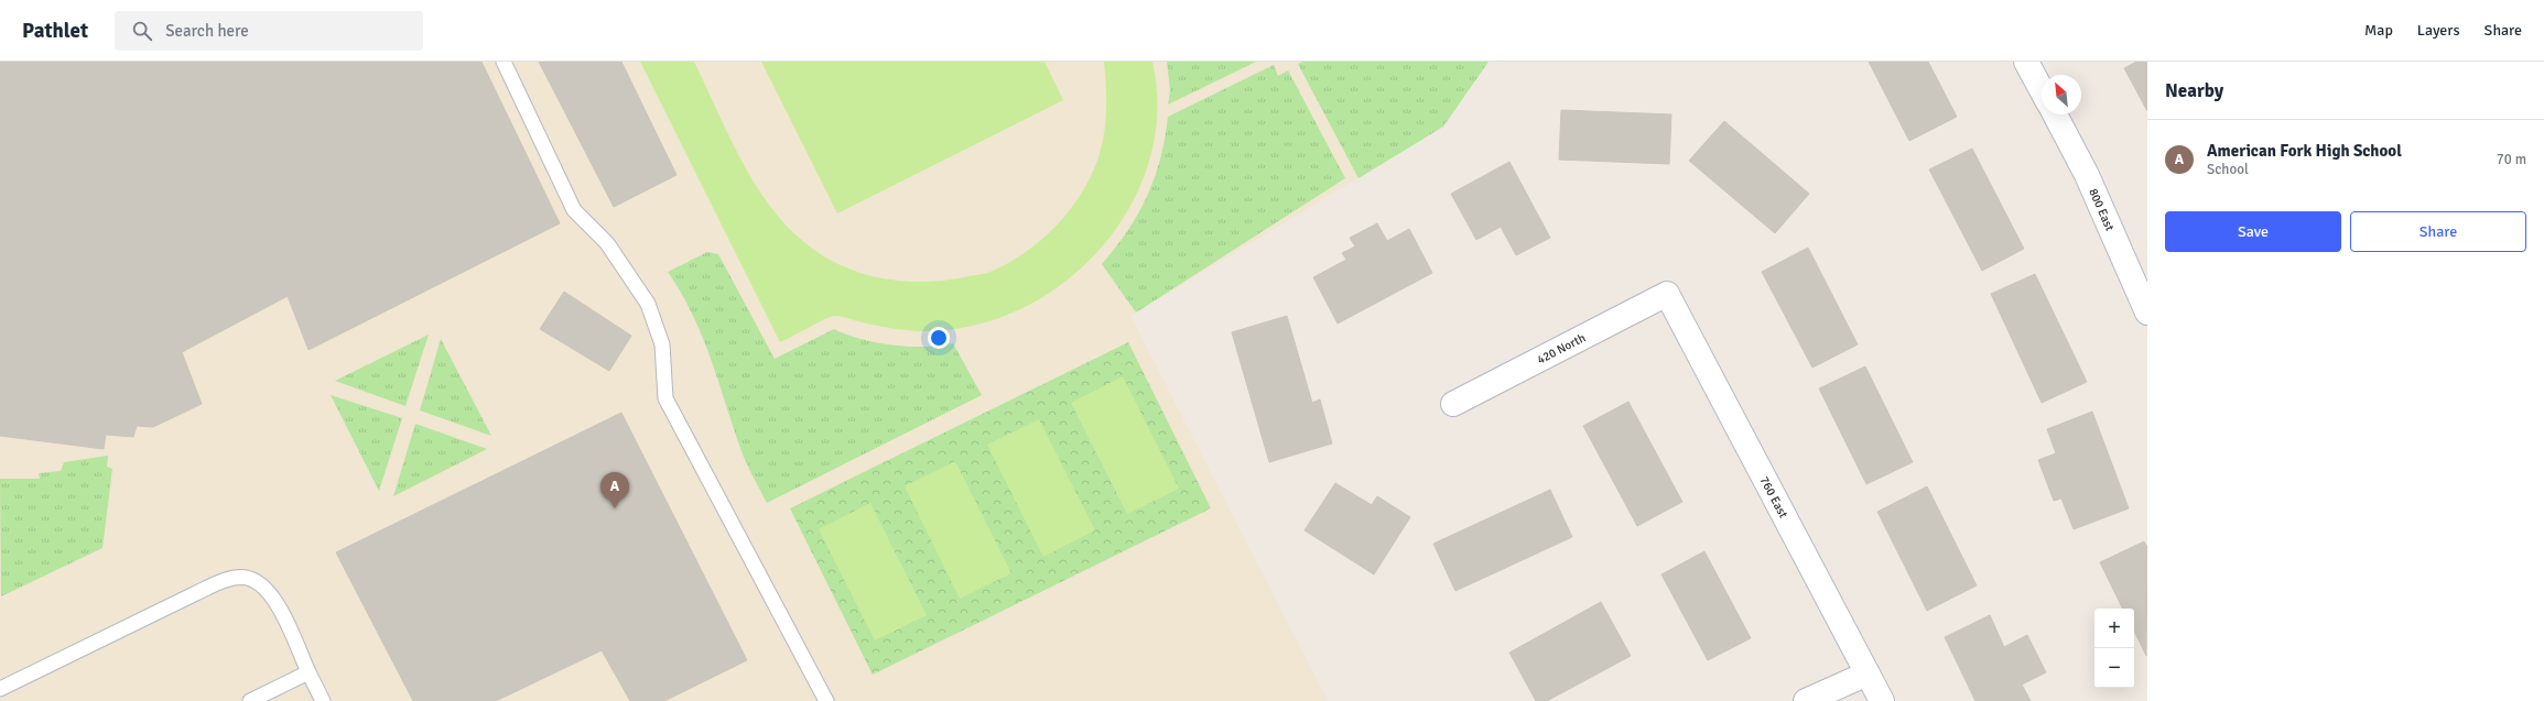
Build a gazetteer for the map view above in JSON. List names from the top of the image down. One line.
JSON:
{"streets":{"street":["800 East","420 North","760 East"]},"crossings":[["420 North","760 East"]],"north":"top left","page":{"header":"Pathlet","search":"Search here","nav":["Map","Layers","Share"],"heading":"Nearby","list":[{"mark":"A","name":"American Fork High School","note":"School","value":"70 m"}],"buttons":["Save","Share"],"pins":"A","map_buttons":["+","−"]}}
